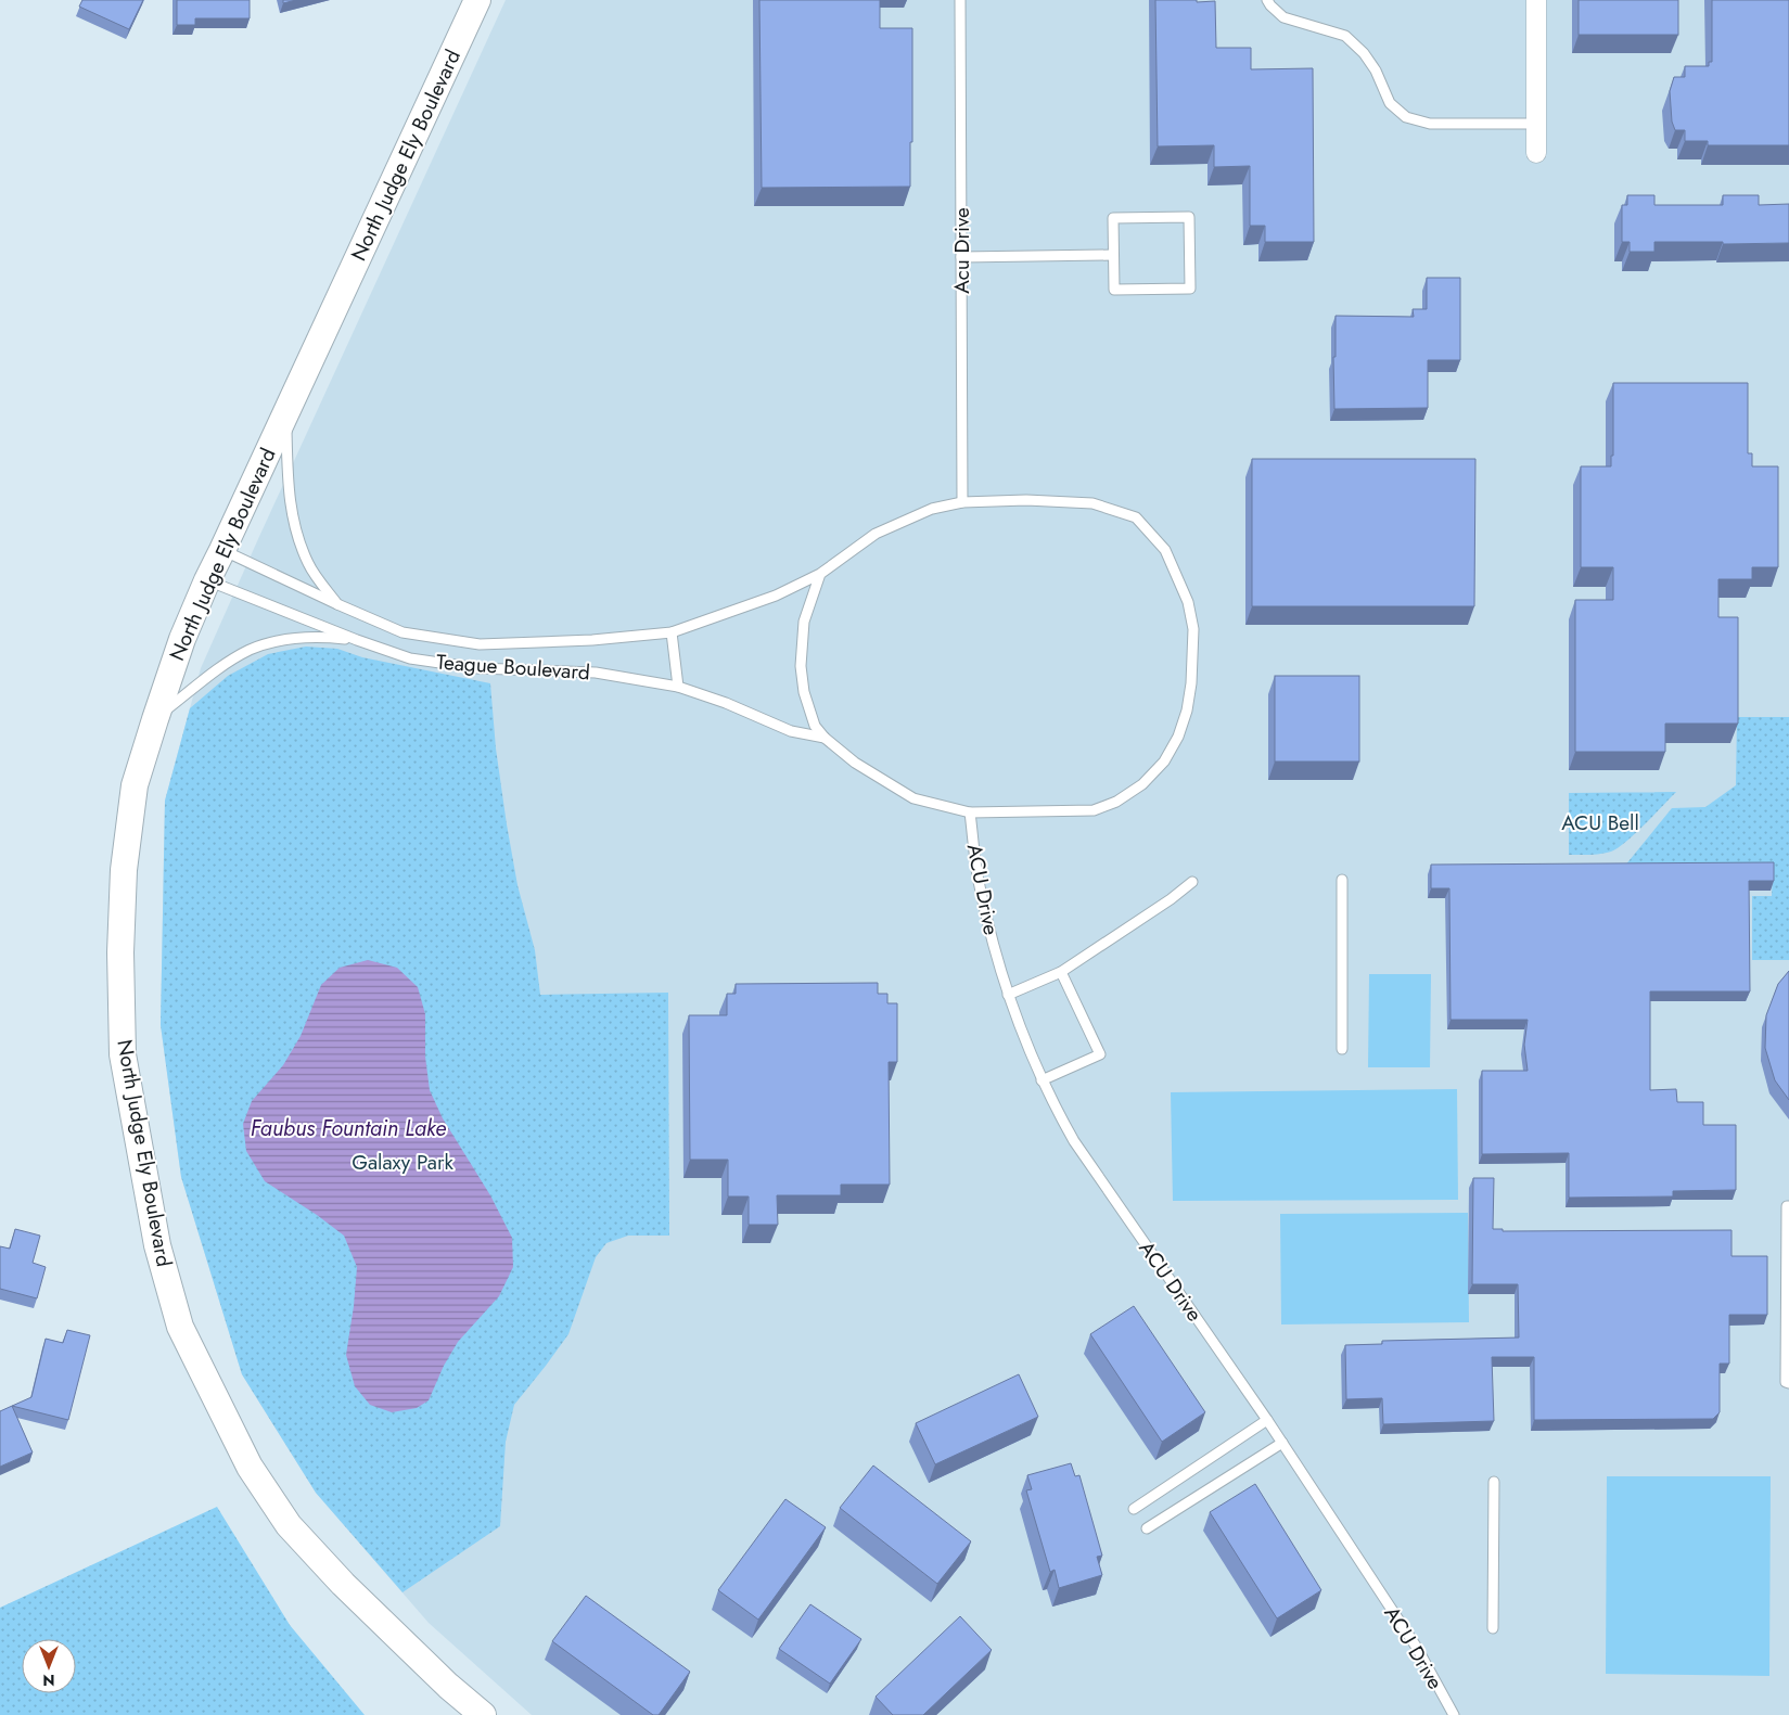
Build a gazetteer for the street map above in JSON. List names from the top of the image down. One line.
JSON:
{"streets":{"main road":["North Judge Ely Boulevard"],"lane":["Acu Drive","Teague Boulevard","ACU Drive"]},"crossings":[["North Judge Ely Boulevard","Teague Boulevard"],["Acu Drive","Teague Boulevard"],["Teague Boulevard","ACU Drive"]],"water":["Faubus Fountain Lake"],"parks":["ACU Bell","Galaxy Park"],"north":"bottom"}
